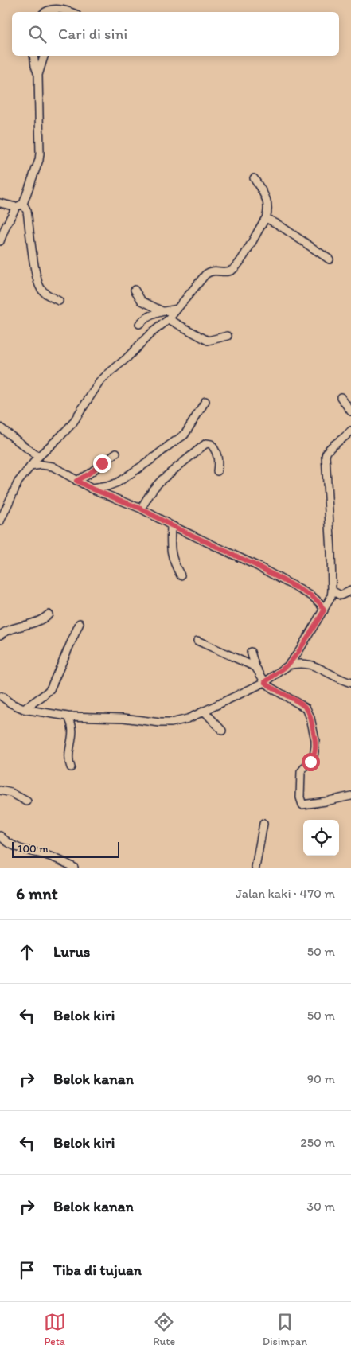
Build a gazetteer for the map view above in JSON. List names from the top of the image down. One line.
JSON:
{"scale_bar":"100 m","page":{"search":"Cari di sini","scale":"100 m","heading":["6 mnt","Jalan kaki · 470 m"],"list":[["Lurus","50 m"],["Belok kiri","50 m"],["Belok kanan","90 m"],["Belok kiri","250 m"],["Belok kanan","30 m"],"Tiba di tujuan"],"nav":["Peta","Rute","Disimpan"]}}
